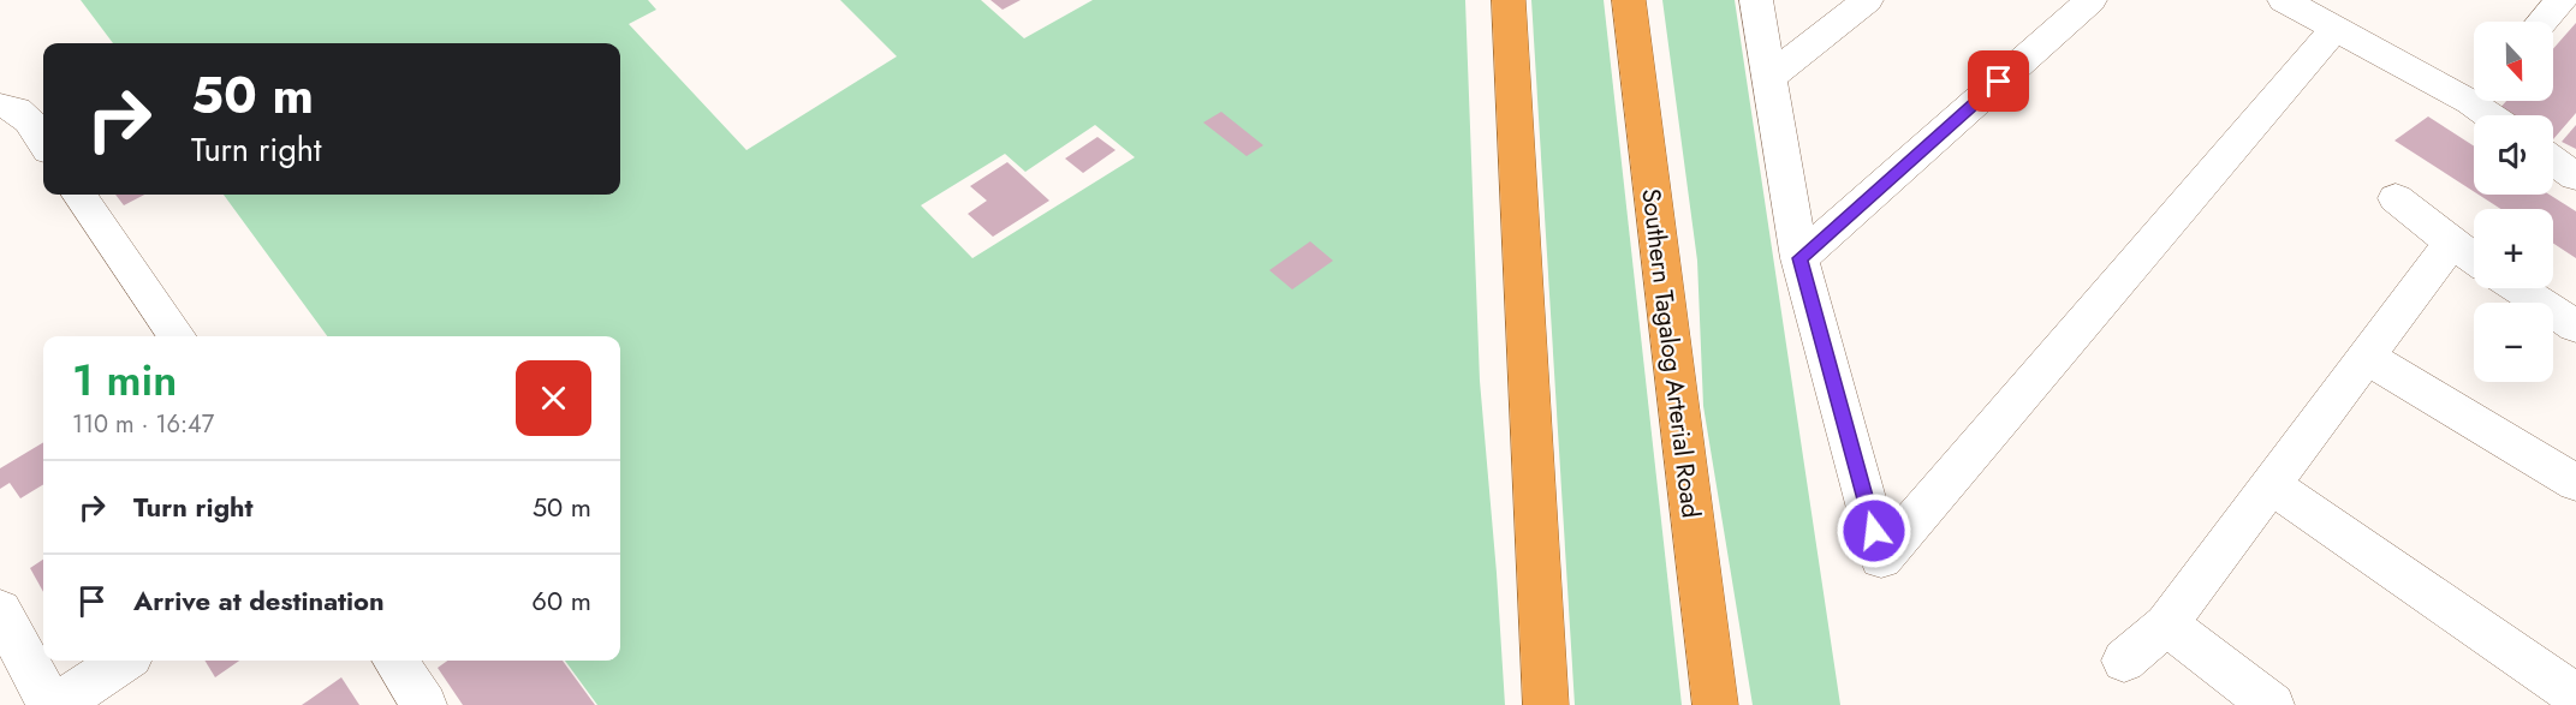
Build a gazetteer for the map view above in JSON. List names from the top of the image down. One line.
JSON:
{"streets":{"highway":["Southern Tagalog Arterial Road"]},"north":"bottom","page":{"map_buttons":["+","−"],"turn":["50 m","Turn right"],"heading":["1 min","110 m · 16:47"],"list":[{"name":"Turn right","value":"50 m"},{"name":"Arrive at destination","value":"60 m"}]}}
